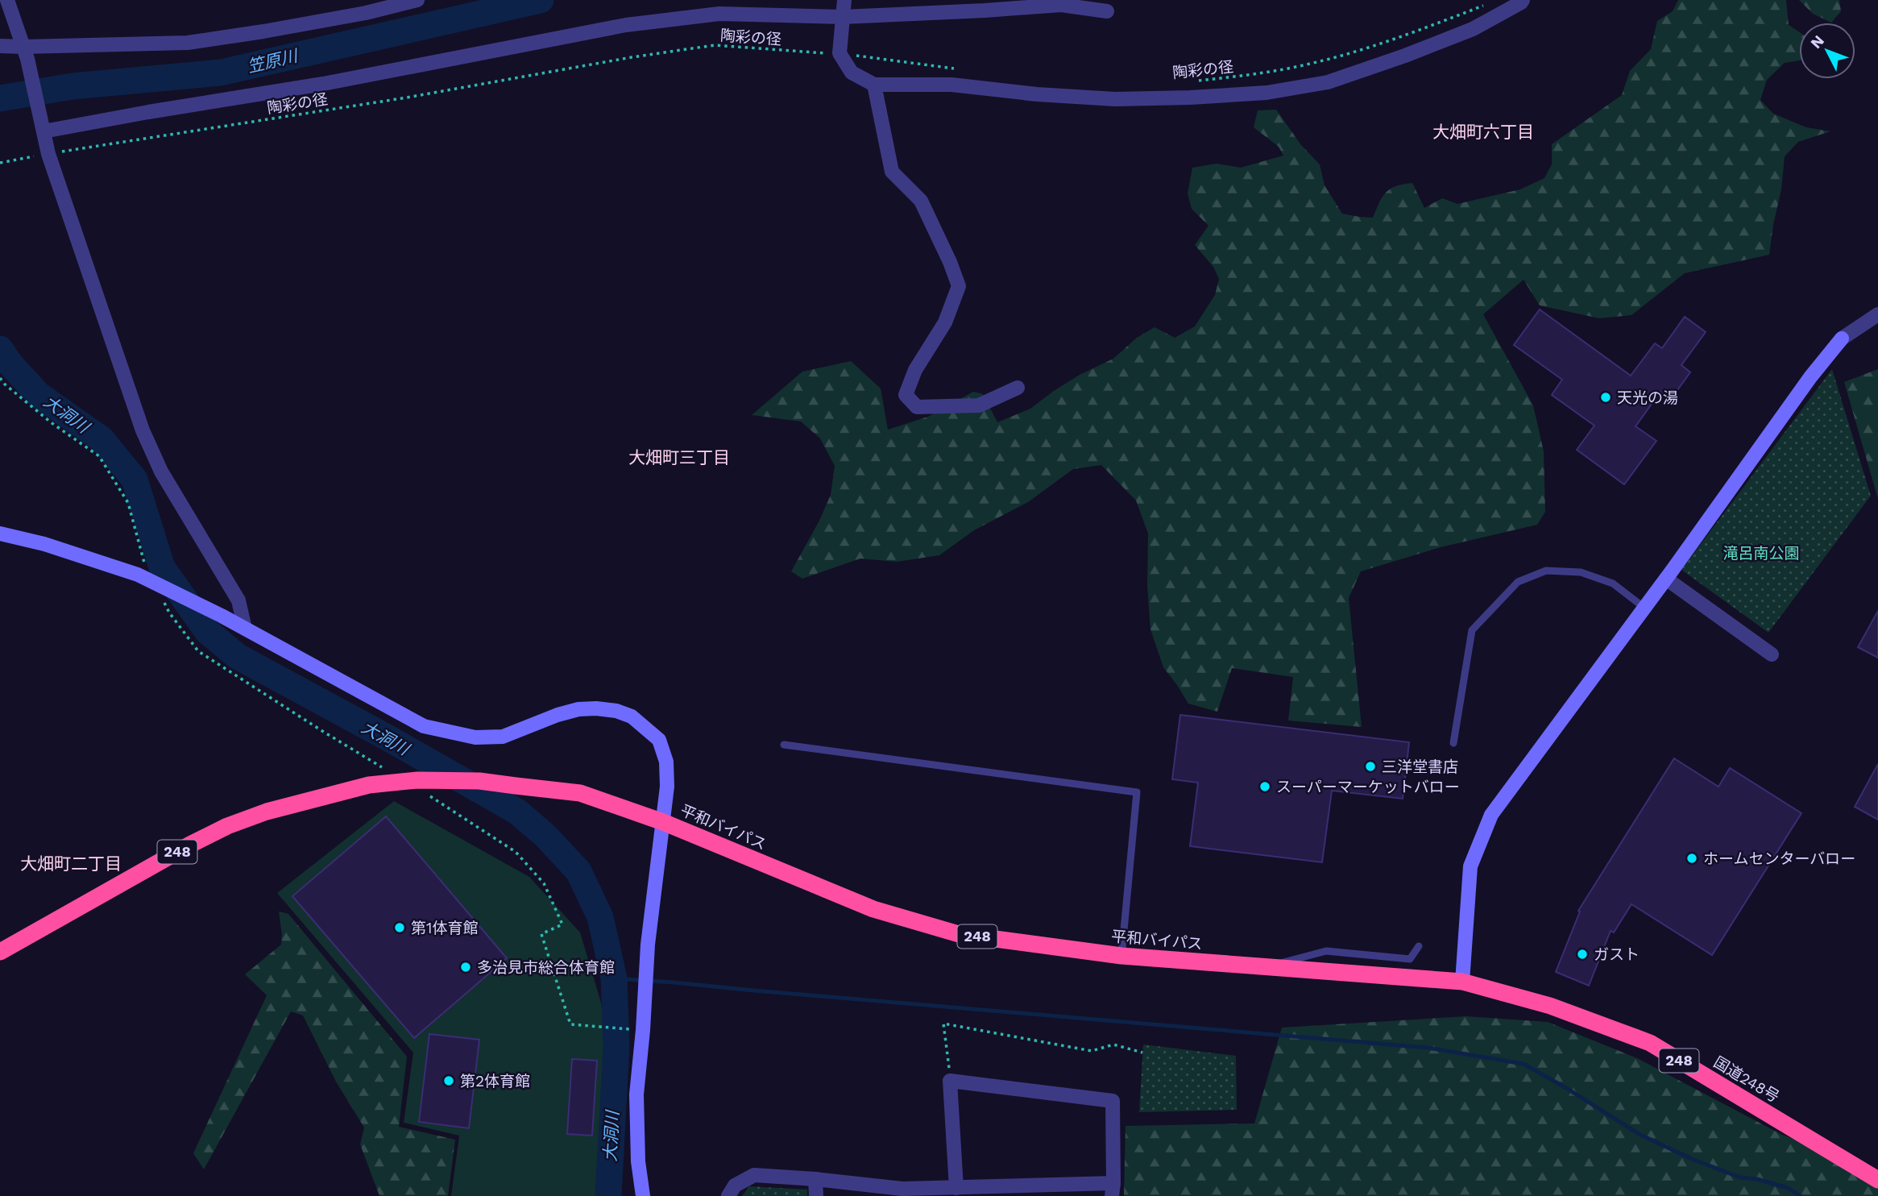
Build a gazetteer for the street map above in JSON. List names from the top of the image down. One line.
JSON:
{"streets":{"highway":["平和バイパス","248","国道248号"],"path":["陶彩の径"]},"crossings":[["平和バイパス","国道248号"]],"districts":["大畑町六丁目","大畑町三丁目","大畑町二丁目"],"water":["笠原川","大洞川"],"parks":["滝呂南公園"],"places":["天光の湯","三洋堂書店","スーパーマーケットバロー","ホームセンターバロー","第1体育館","ガスト","多治見市総合体育館","第2体育館"],"north":"top left"}
